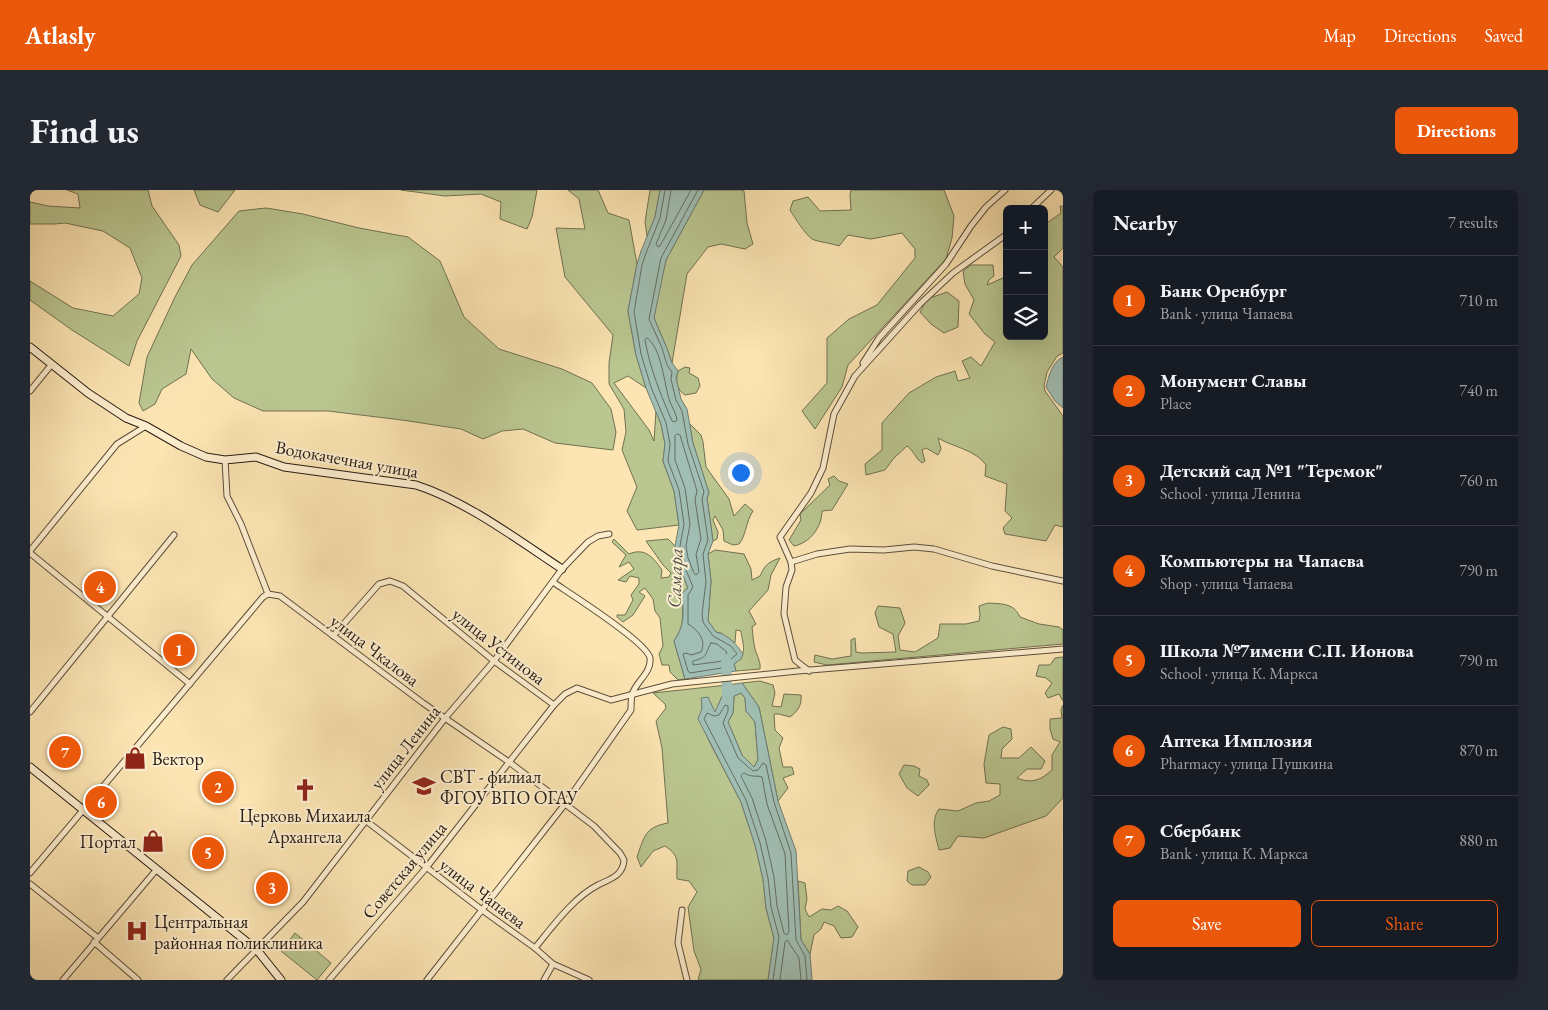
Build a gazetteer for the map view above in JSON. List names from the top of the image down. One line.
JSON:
{"streets":{"street":["Водокачечная улица","улица Устинова","улица Чкалова","улица Ленина","Советская улица","улица Чапаева"]},"crossings":[["Водокачечная улица","улица Ленина"],["улица Устинова","улица Чкалова"],["улица Устинова","улица Ленина"],["улица Устинова","Советская улица"],["улица Чкалова","улица Ленина"],["улица Чкалова","Советская улица"],["улица Чкалова","улица Чапаева"],["улица Ленина","улица Чапаева"],["Советская улица","улица Чапаева"]],"water":["Самара"],"places":{"shop":["Вектор","Портал"],"school or university":["СВТ - филиал ФГОУ ВПО ОГАУ"],"church":["Церковь Михаила Архангела"],"hospital":["Центральная районная поликлиника"]},"page":{"header":"Atlasly","nav":["Map","Directions","Saved"],"buttons":["Directions",["Save","Share"]],"title":"Find us","heading":["Nearby","7 results"],"map_buttons":["+","−"],"list":[{"mark":"1","name":"Банк Оренбург","note":"Bank · улица Чапаева","value":"710 m"},{"mark":"2","name":"Монумент Славы","note":"Place","value":"740 m"},{"mark":"3","name":"Детский сад №1 \"Теремок\"","note":"School · улица Ленина","value":"760 m"},{"mark":"4","name":"Компьютеры на Чапаева","note":"Shop · улица Чапаева","value":"790 m"},{"mark":"5","name":"Школа №7имени С.П. Ионова","note":"School · улица К. Маркса","value":"790 m"},{"mark":"6","name":"Аптека Имплозия","note":"Pharmacy · улица Пушкина","value":"870 m"},{"mark":"7","name":"Сбербанк","note":"Bank · улица К. Маркса","value":"880 m"}],"pins":["4","1","7","2","6","5","3"]}}
